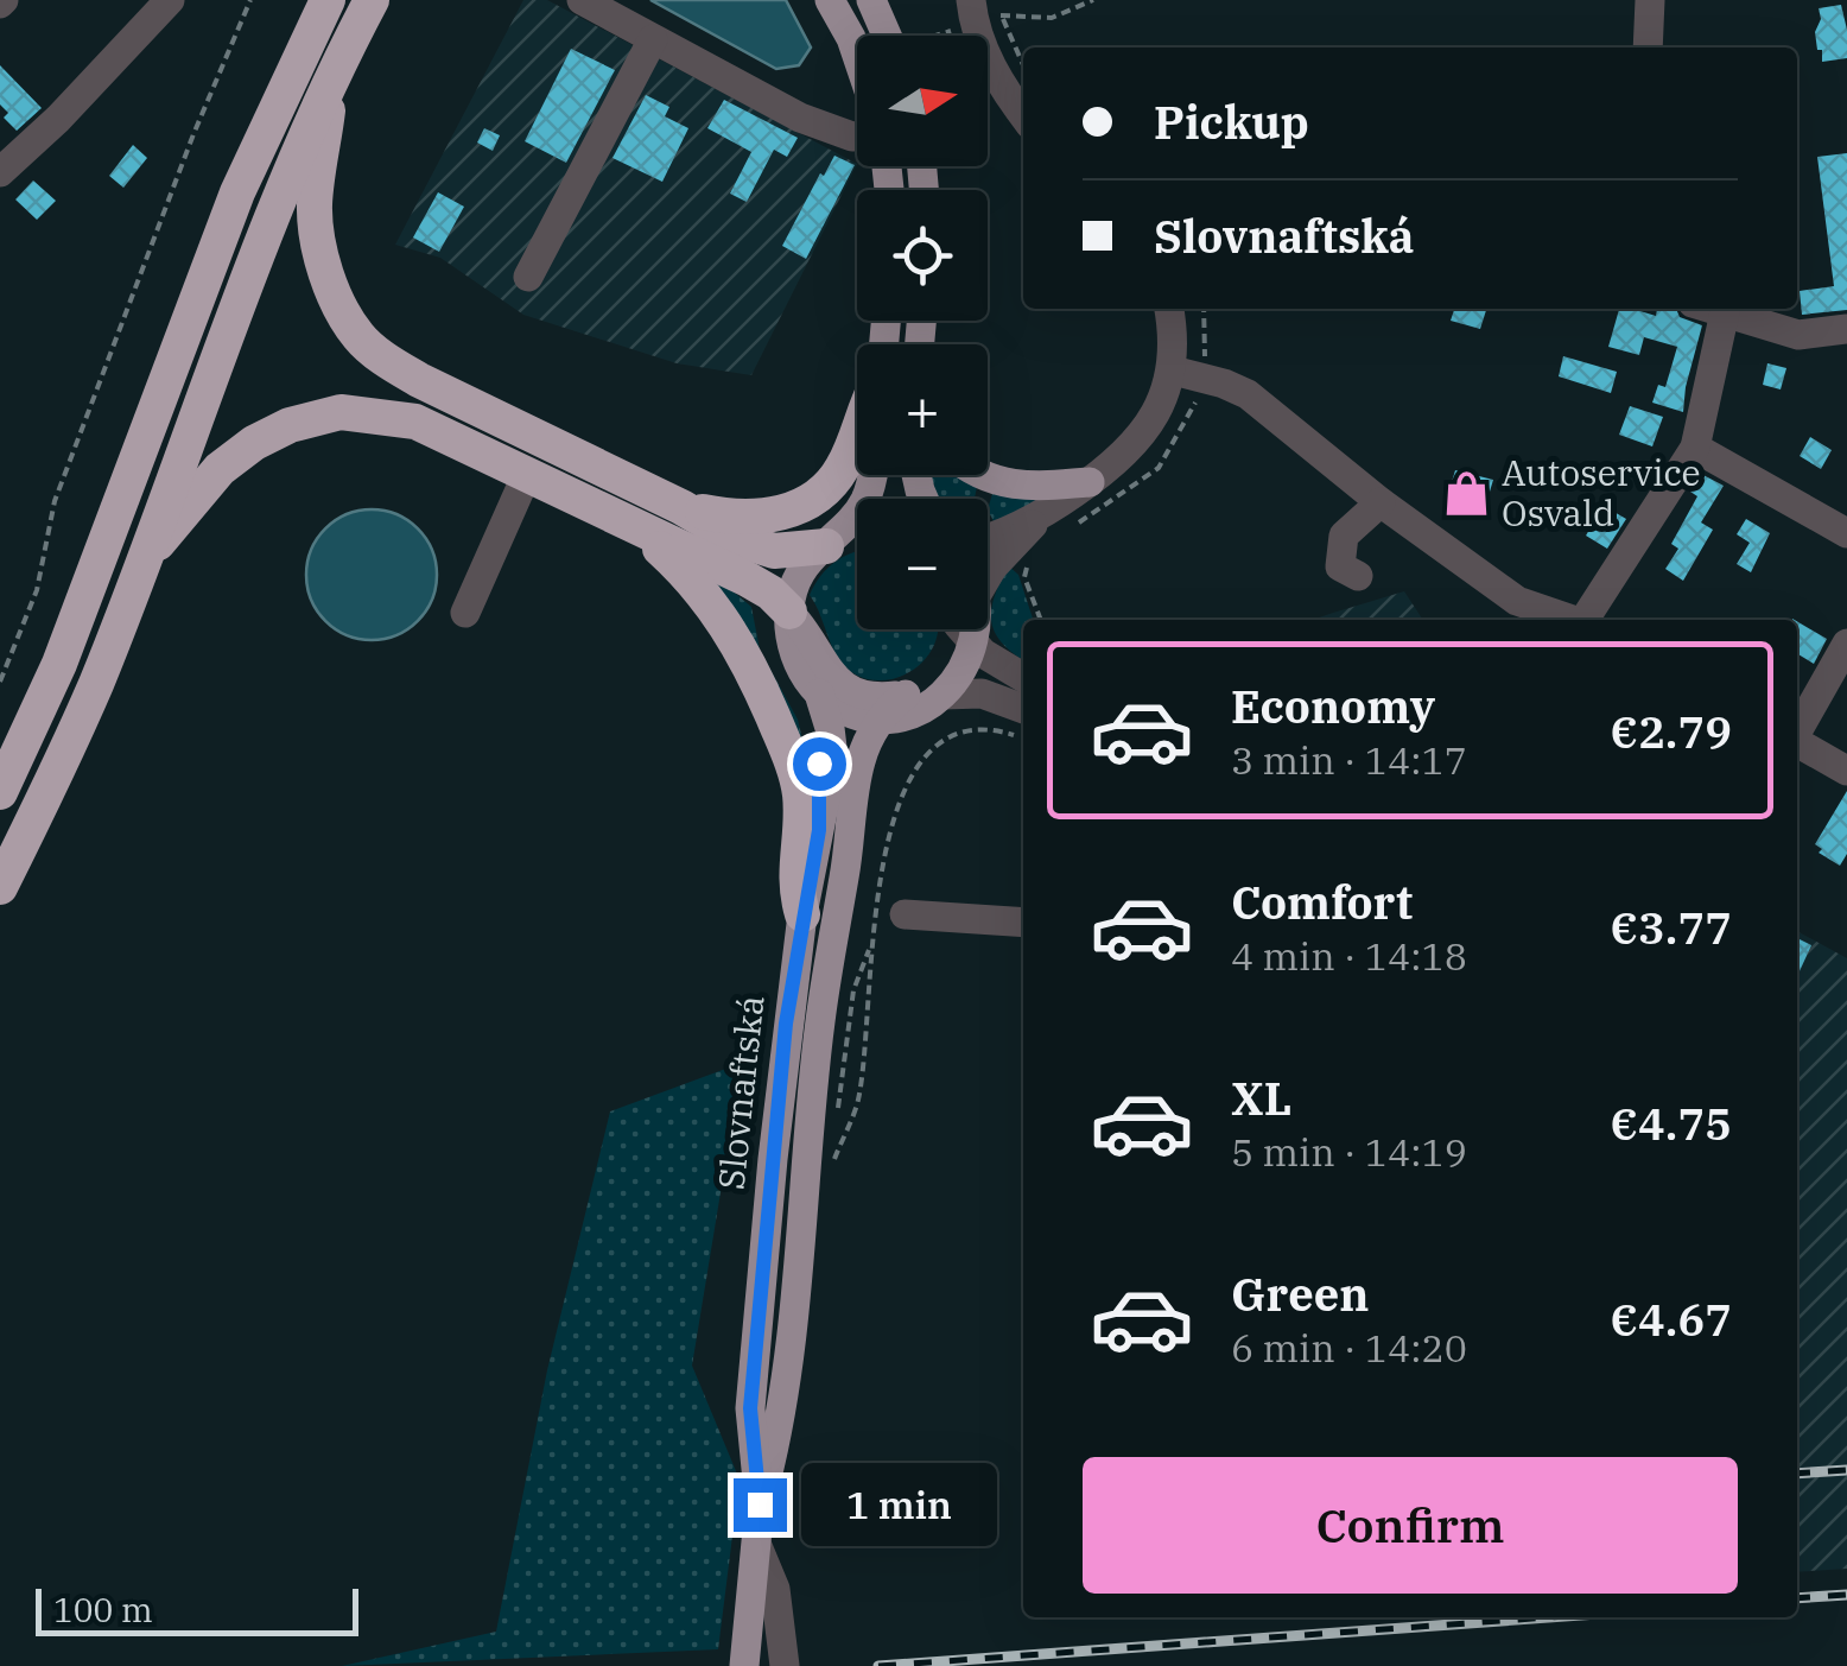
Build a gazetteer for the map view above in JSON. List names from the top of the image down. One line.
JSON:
{"streets":{"main road":["Slovnaftská"]},"places":{"shop":["Autoservice Osvald"]},"scale_bar":"100 m","north":"right","page":{"map_buttons":["+","−"],"banner":["Pickup","Slovnaftská"],"list":[{"name":"Economy","note":"3 min · 14:17","value":"€2.79"},{"name":"Comfort","note":"4 min · 14:18","value":"€3.77"},{"name":"XL","note":"5 min · 14:19","value":"€4.75"},{"name":"Green","note":"6 min · 14:20","value":"€4.67"}],"buttons":"Confirm","bubble":"1 min","scale":"100 m"}}
